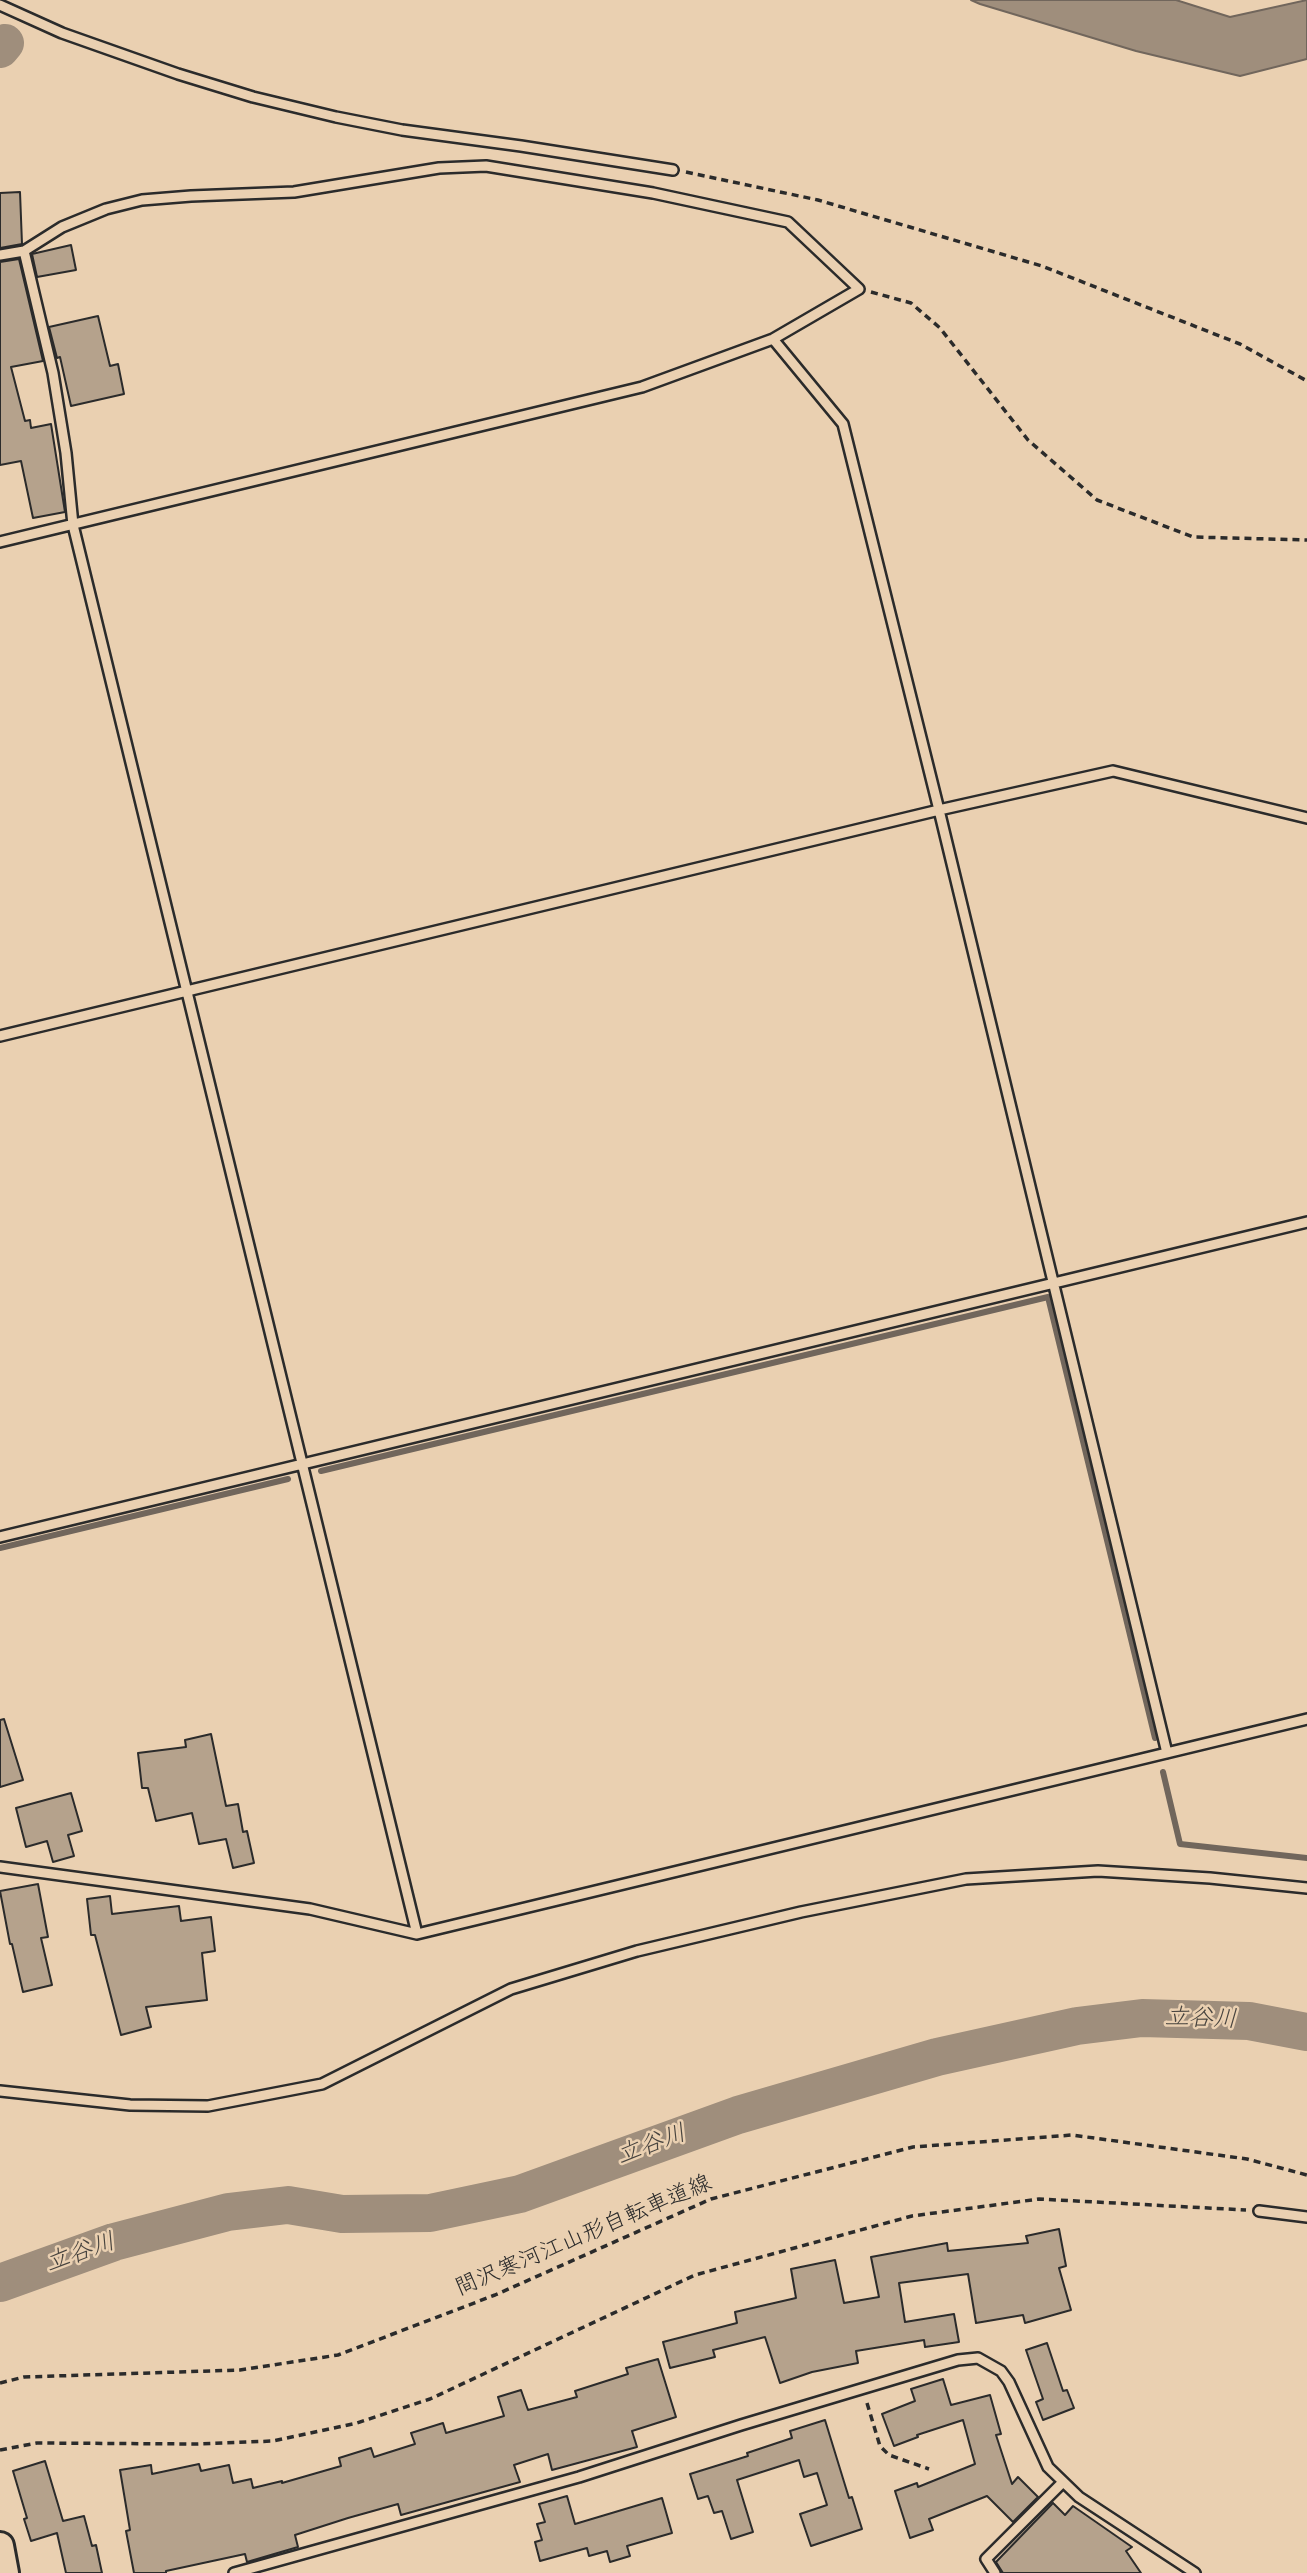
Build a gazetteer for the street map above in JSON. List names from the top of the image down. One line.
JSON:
{"streets":{"path":["間沢寒河江山形自転車道線"]},"water":["立谷川"]}
